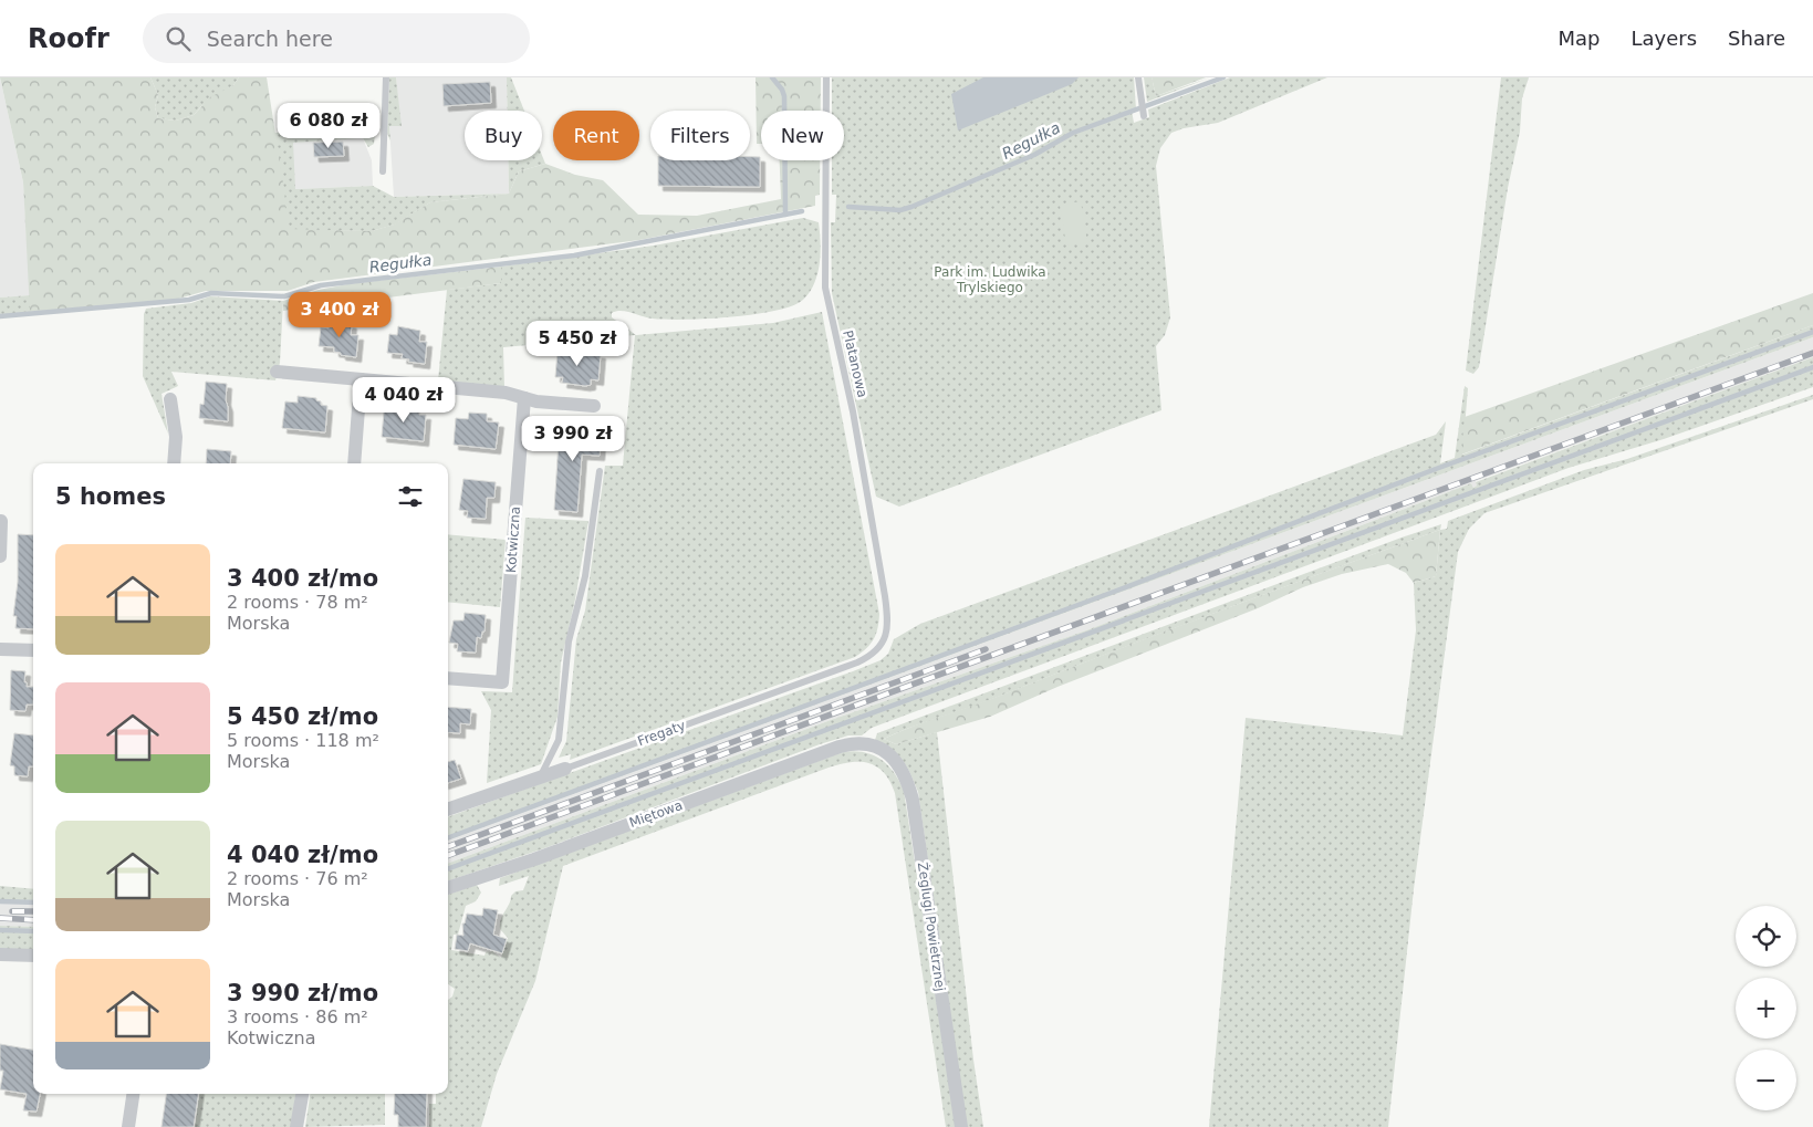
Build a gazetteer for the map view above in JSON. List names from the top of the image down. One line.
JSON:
{"streets":{"street":["Kotwiczna","Fregaty","Miętowa","Żeglugi Powietrznej"],"lane":["Platanowa"]},"crossings":[["Platanowa","Fregaty"],["Miętowa","Żeglugi Powietrznej"]],"water":["Regułka"],"parks":["Park im. Ludwika Trylskiego"],"page":{"header":"Roofr","search":"Search here","nav":["Map","Layers","Share"],"price":["6 080 zł","3 400 zł","5 450 zł","4 040 zł","3 990 zł"],"chip":["Buy","Rent","Filters","New"],"heading":"5 homes","list":[{"name":"3 400 zł/mo","note":"2 rooms · 78 m² · Morska"},{"name":"5 450 zł/mo","note":"5 rooms · 118 m² · Morska"},{"name":"4 040 zł/mo","note":"2 rooms · 76 m² · Morska"},{"name":"3 990 zł/mo","note":"3 rooms · 86 m² · Kotwiczna"}],"map_buttons":["+","−"]}}
